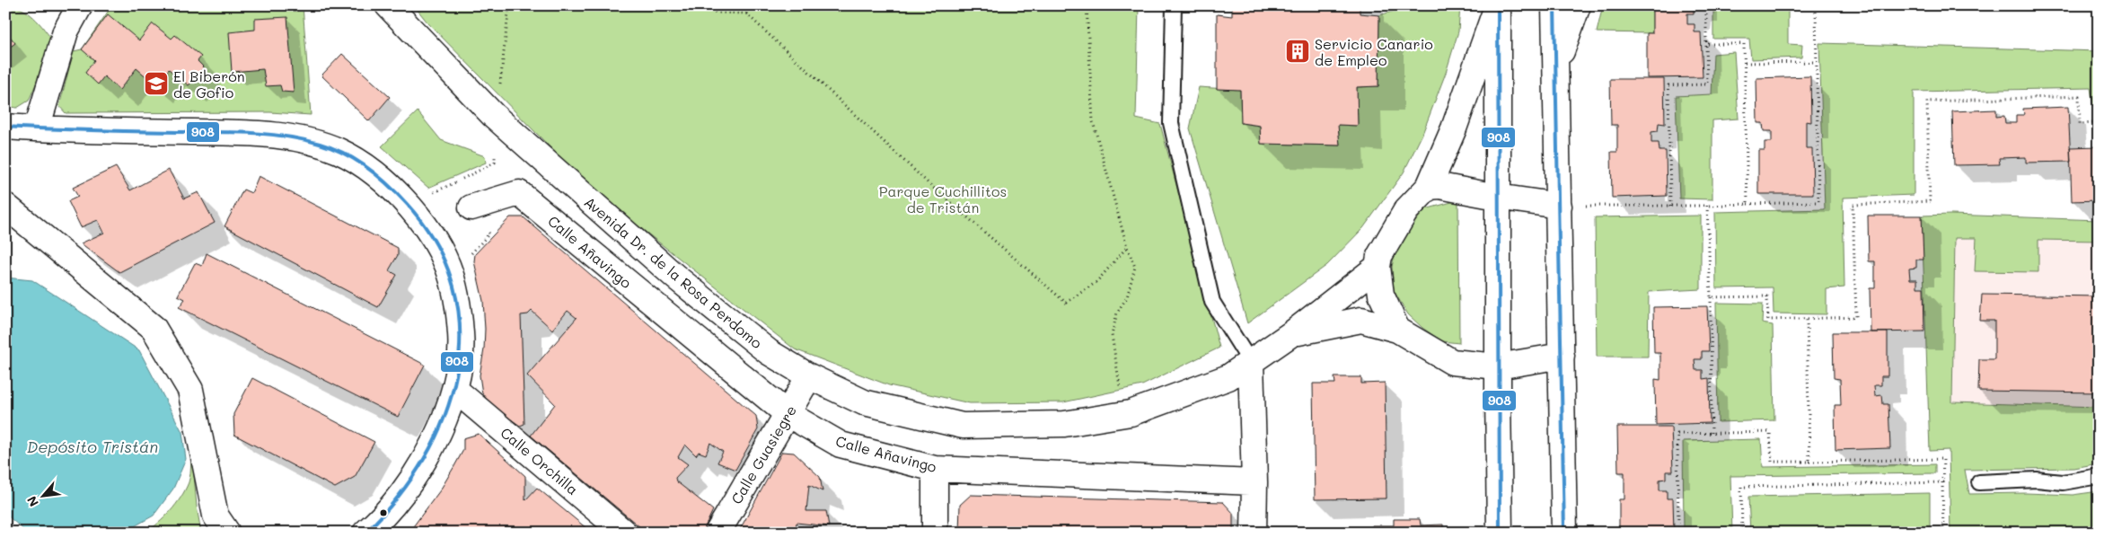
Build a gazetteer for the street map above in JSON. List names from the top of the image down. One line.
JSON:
{"streets":{"street":["Calle Añavingo","Avenida Dr. de la Rosa Perdomo","Calle Guasiegre","Calle Orchilla"]},"crossings":[["Calle Añavingo","Calle Guasiegre"],["Avenida Dr. de la Rosa Perdomo","Calle Guasiegre"]],"water":["Depósito Tristán"],"parks":["Parque Cuchillitos de Tristán"],"places":{"building":["Servicio Canario de Empleo"],"school or university":["El Biberón de Gofio"]},"lines":["transit line 908"],"north":"bottom left"}
